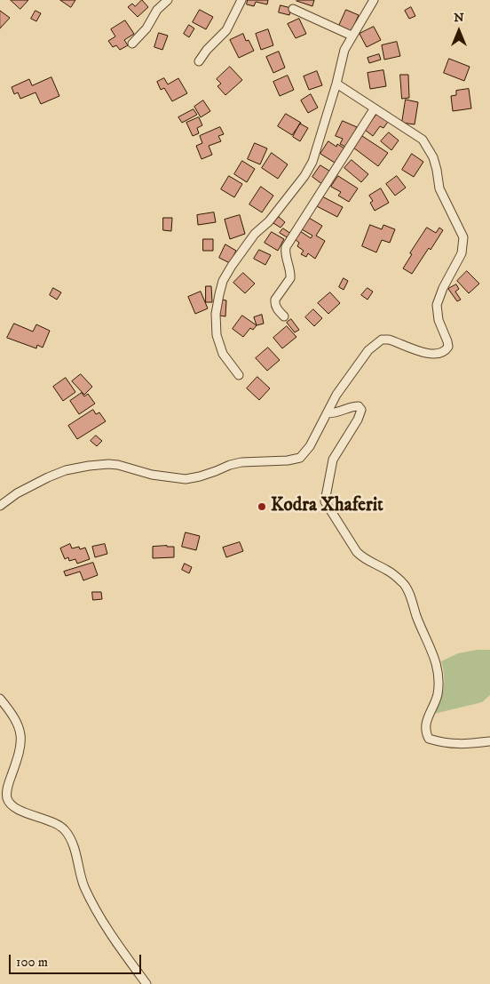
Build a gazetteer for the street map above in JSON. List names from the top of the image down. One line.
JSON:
{"places":["Kodra Xhaferit"],"scale_bar":"100 m","north":"top"}
